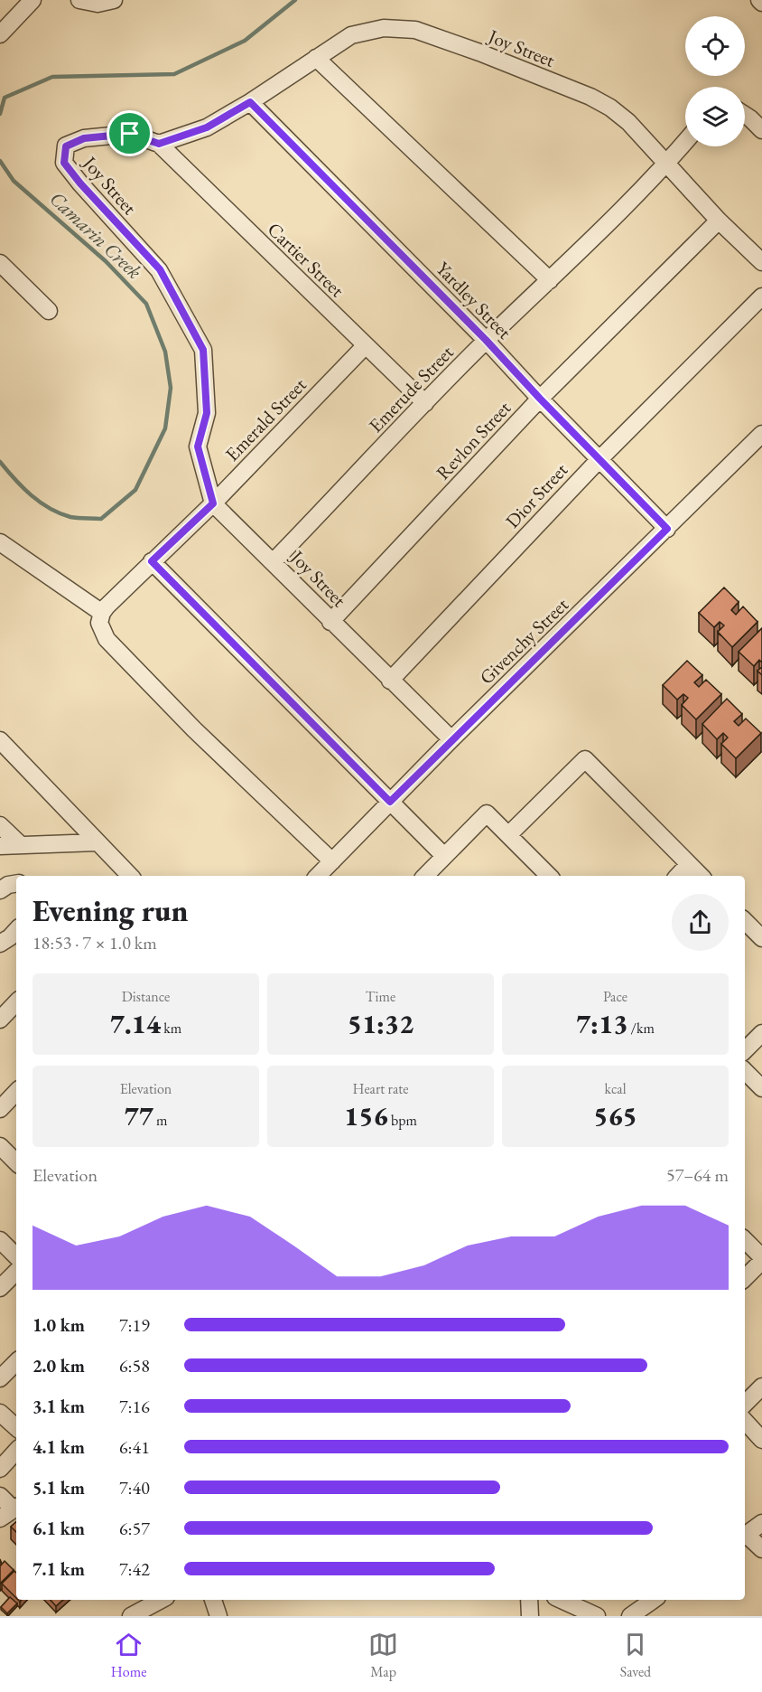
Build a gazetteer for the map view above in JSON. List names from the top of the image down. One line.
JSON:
{"streets":{"street":["Joy Street","Cartier Street","Yardley Street","Emerude Street","Emerald Street","Revlon Street","Dior Street","Givenchy Street"]},"crossings":[["Joy Street","Cartier Street"],["Joy Street","Yardley Street"],["Joy Street","Emerude Street"],["Joy Street","Emerald Street"],["Joy Street","Revlon Street"],["Joy Street","Dior Street"],["Joy Street","Givenchy Street"],["Cartier Street","Emerude Street"],["Cartier Street","Emerald Street"],["Yardley Street","Emerude Street"],["Yardley Street","Revlon Street"],["Yardley Street","Dior Street"],["Yardley Street","Givenchy Street"]],"water":["Camarin Creek"],"page":{"heading":["Evening run","18:53 · 7 × 1.0 km"],"stats":[["Distance","7.14 km"],["Time","51:32"],["Pace","7:13 /km"],["Elevation","77 m"],["Heart rate","156 bpm"],["kcal","565"]],"chart":["Elevation","57–64 m"],"list":[{"name":"1.0 km","note":"7:19"},{"name":"2.0 km","note":"6:58"},{"name":"3.1 km","note":"7:16"},{"name":"4.1 km","note":"6:41"},{"name":"5.1 km","note":"7:40"},{"name":"6.1 km","note":"6:57"},{"name":"7.1 km","note":"7:42"}],"tabs":["Home","Map","Saved"]}}
